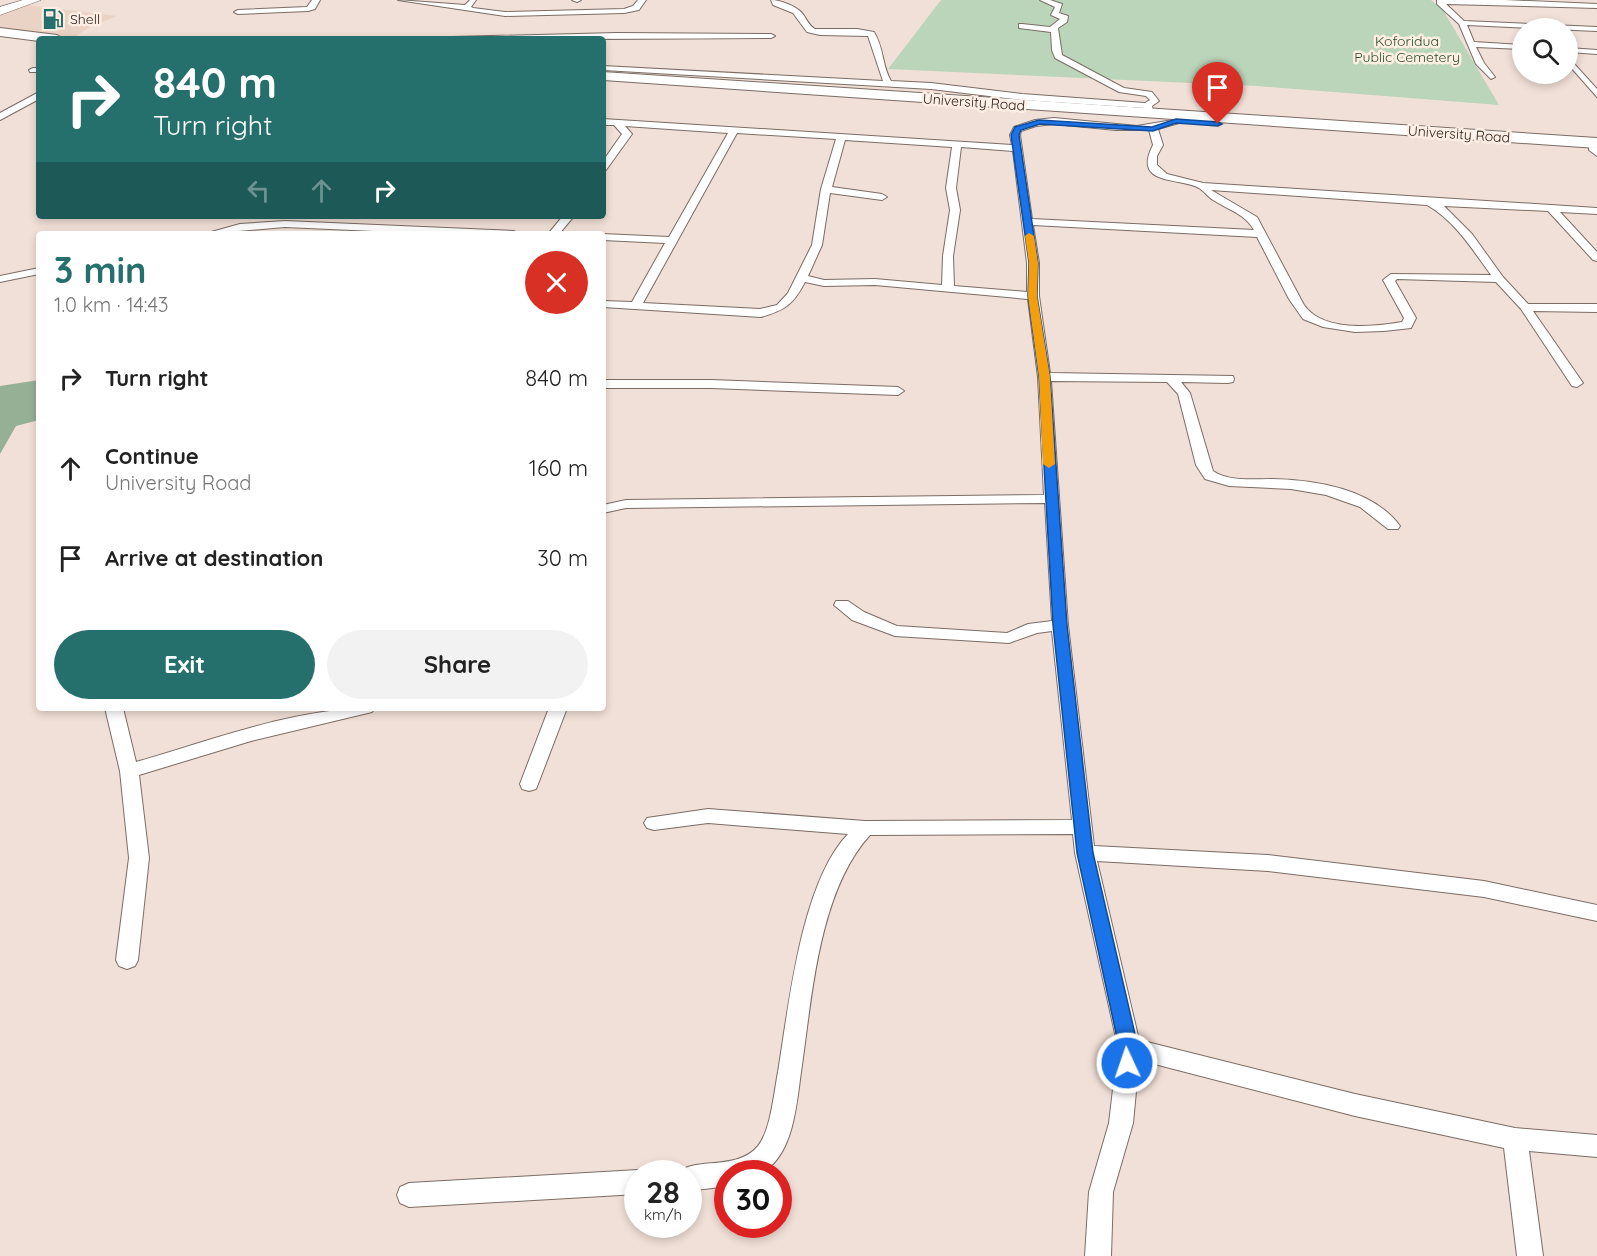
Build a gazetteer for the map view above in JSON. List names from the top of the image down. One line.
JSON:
{"streets":{"highway":["University Road"]},"parks":["Koforidua Public Cemetery"],"places":{"fuel station":["Shell"]},"page":{"turn":["840 m","Turn right"],"heading":["3 min","1.0 km · 14:43"],"list":[{"name":"Turn right","value":"840 m"},{"name":"Continue","note":"University Road","value":"160 m"},{"name":"Arrive at destination","value":"30 m"}],"buttons":["Exit","Share"],"speed":"28 km/h","limit":"30"}}
